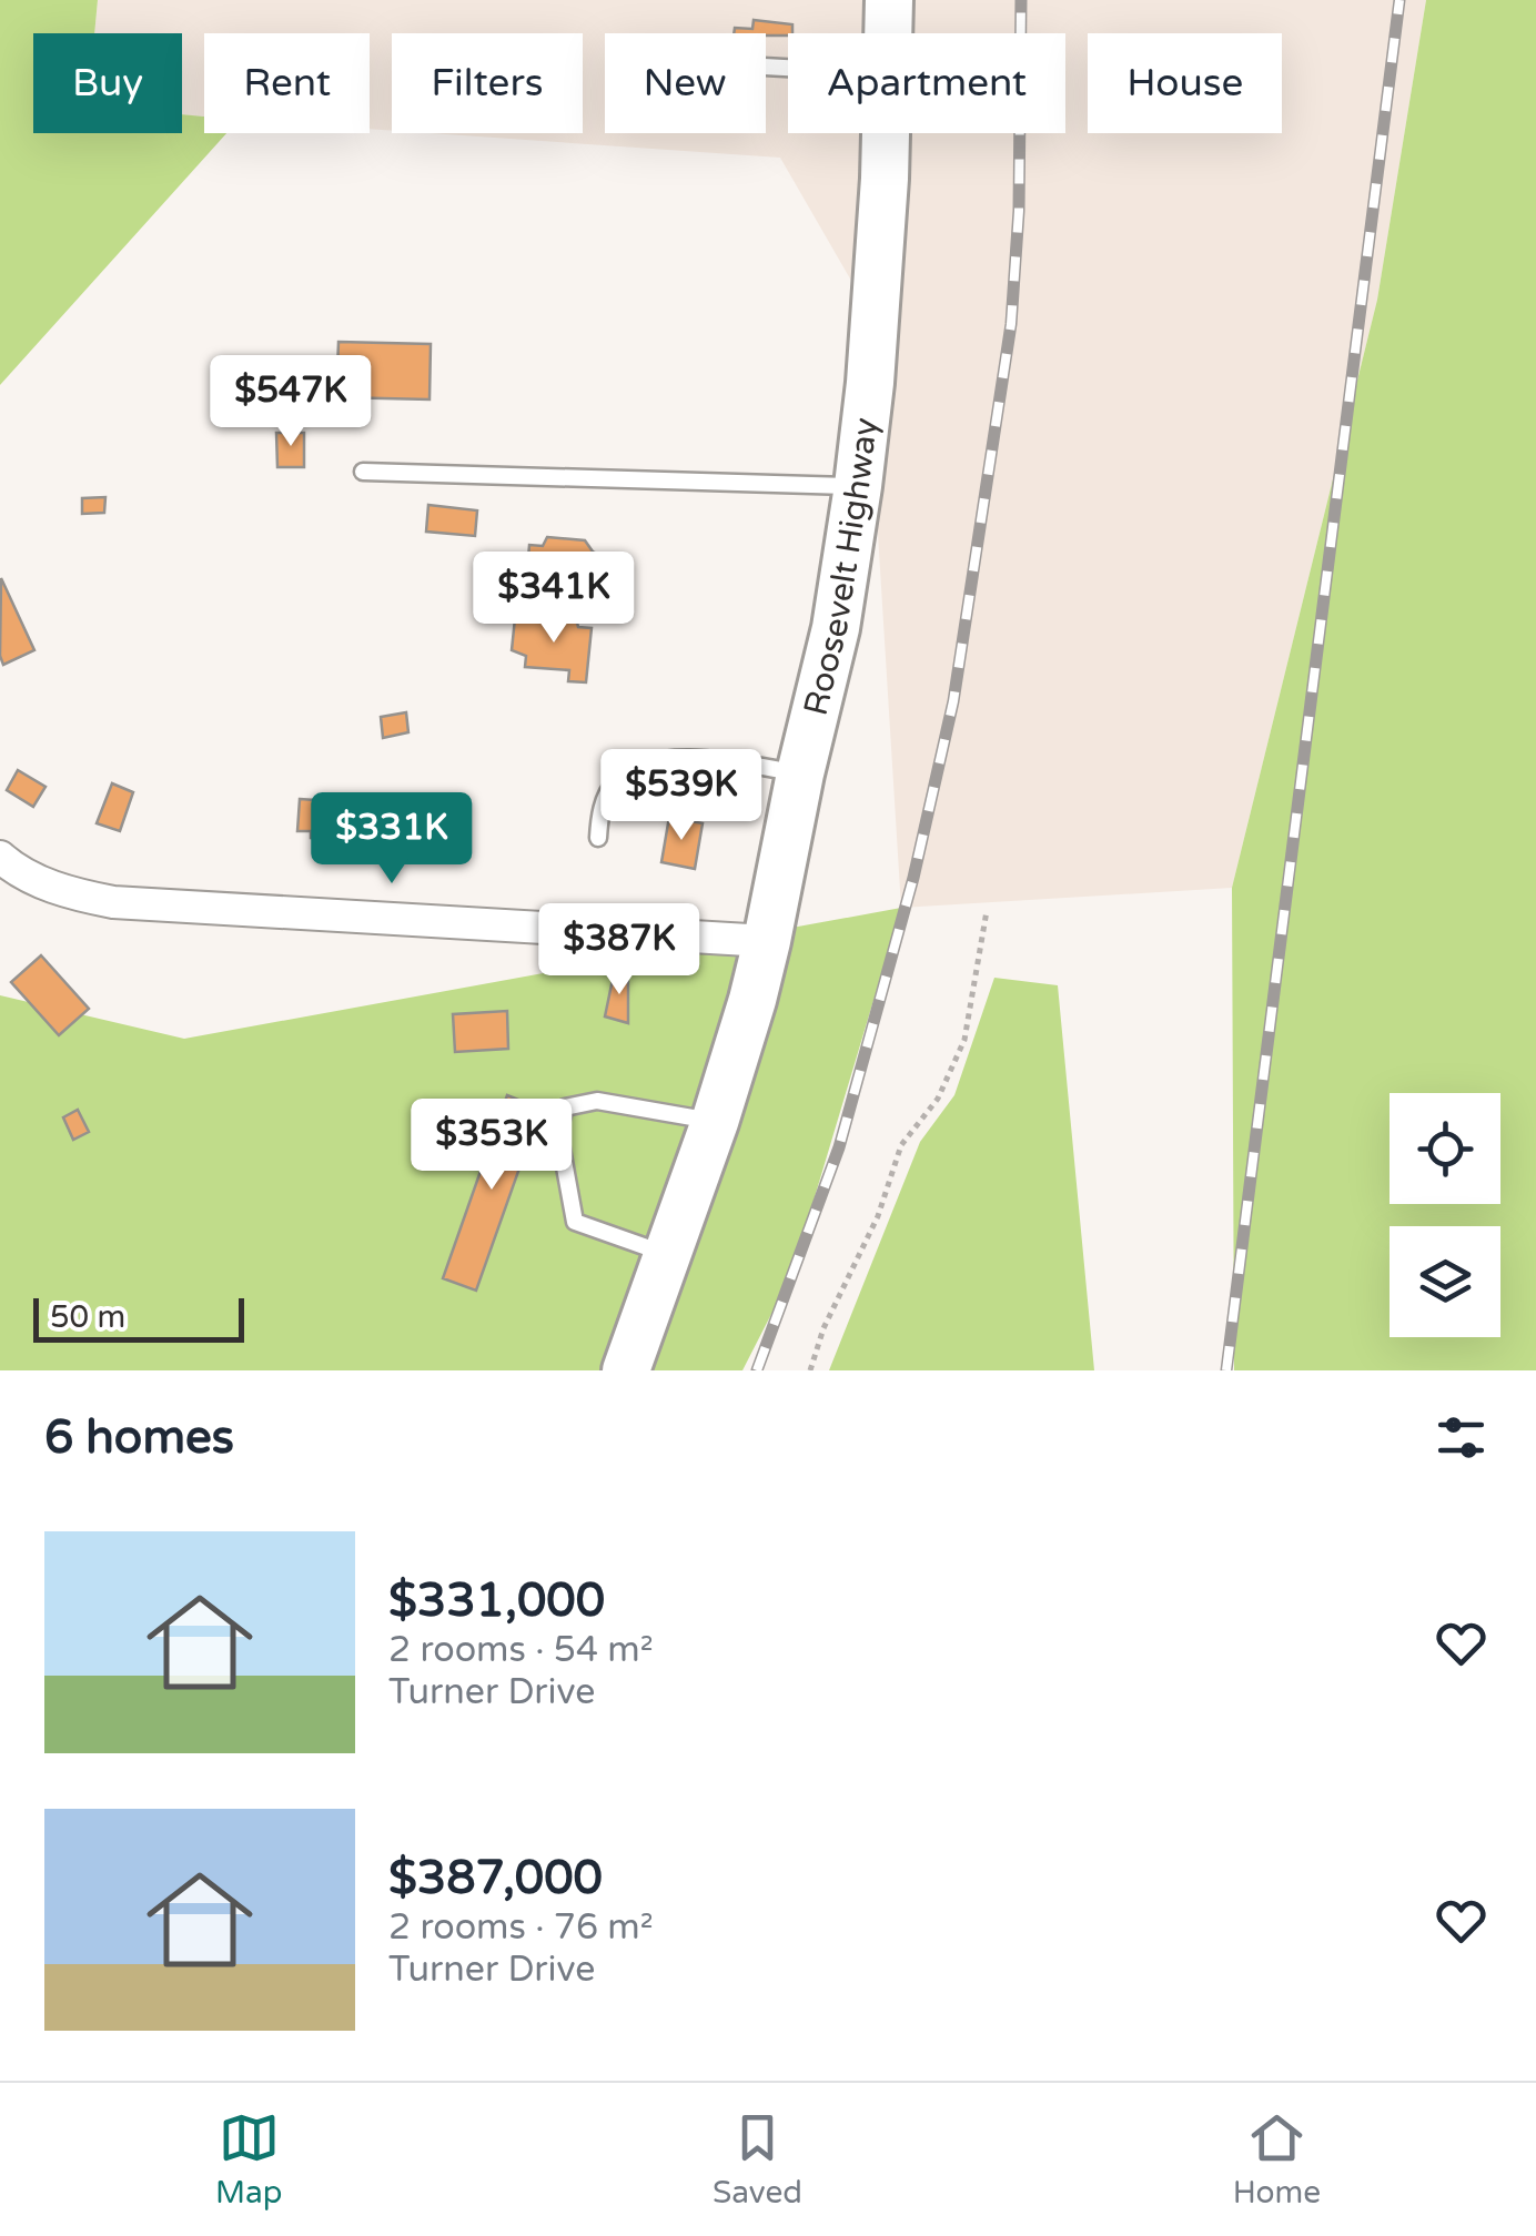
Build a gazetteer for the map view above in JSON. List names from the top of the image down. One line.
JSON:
{"streets":{"main road":["Roosevelt Highway"]},"scale_bar":"50 m","page":{"chip":["Buy","Rent","Filters","New","Apartment","House"],"price":["$547K","$341K","$539K","$331K","$387K","$353K"],"scale":"50 m","heading":"6 homes","list":[{"name":"$331,000","note":"2 rooms · 54 m² · Turner Drive"},{"name":"$387,000","note":"2 rooms · 76 m² · Turner Drive"}],"tabs":["Map","Saved","Home"]}}
